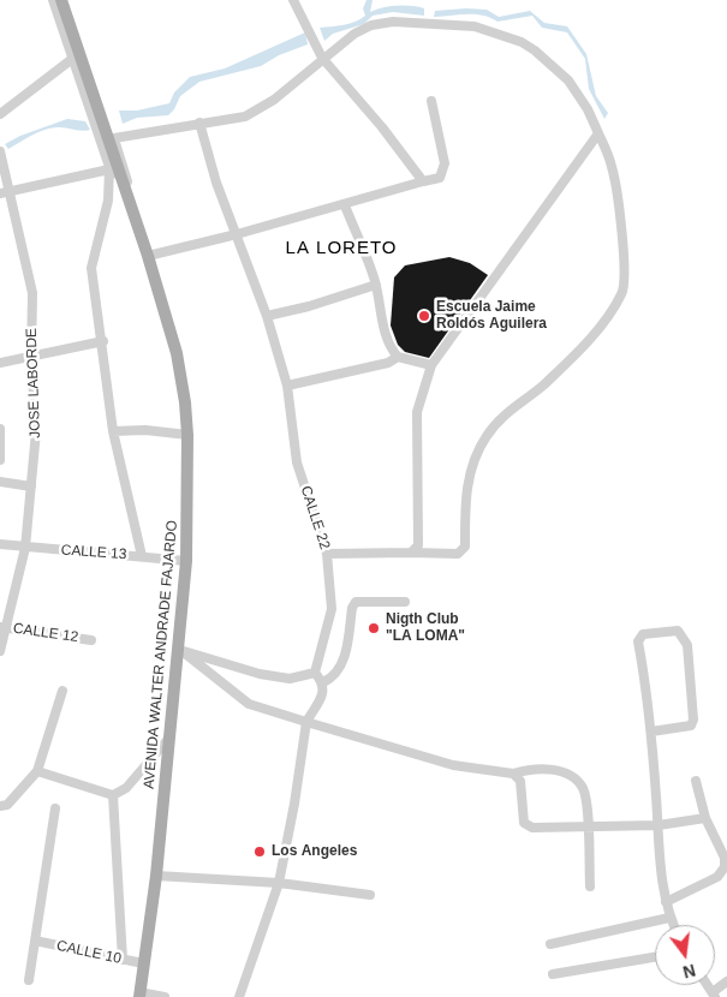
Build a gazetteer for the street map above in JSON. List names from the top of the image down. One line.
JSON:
{"streets":{"main road":["AVENIDA WALTER ANDRADE FAJARDO"],"street":["JOSE LABORDE","CALLE 22","CALLE 13","CALLE 12","CALLE 10"]},"crossings":[["JOSE LABORDE","CALLE 13"],["JOSE LABORDE","CALLE 12"],["CALLE 13","AVENIDA WALTER ANDRADE FAJARDO"],["AVENIDA WALTER ANDRADE FAJARDO","CALLE 10"]],"districts":["LA LORETO"],"places":["Escuela Jaime Roldós Aguilera","Nigth Club \"LA LOMA\"","Los Angeles"],"north":"bottom"}
